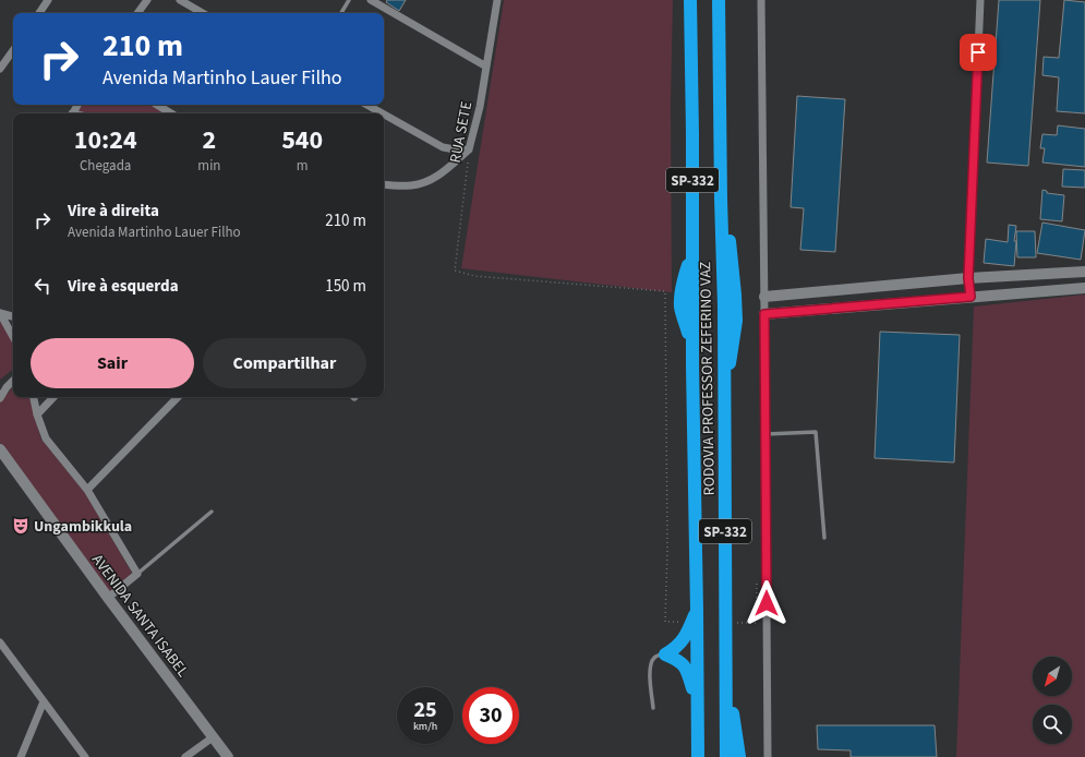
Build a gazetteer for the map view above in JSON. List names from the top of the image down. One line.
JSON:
{"streets":{"highway":["SP-332","RODOVIA PROFESSOR ZEFERINO VAZ"],"street":["RUA SETE","AVENIDA SANTA ISABEL"]},"places":{"theatre":["Ungambikkula"]},"north":"bottom left","page":{"turn":["210 m","Avenida Martinho Lauer Filho"],"eta":["10:24","Chegada","2","min","540","m"],"list":[{"name":"Vire à direita","note":"Avenida Martinho Lauer Filho","value":"210 m"},{"name":"Vire à esquerda","value":"150 m"}],"buttons":["Sair","Compartilhar"],"speed":"25 km/h","limit":"30"}}
